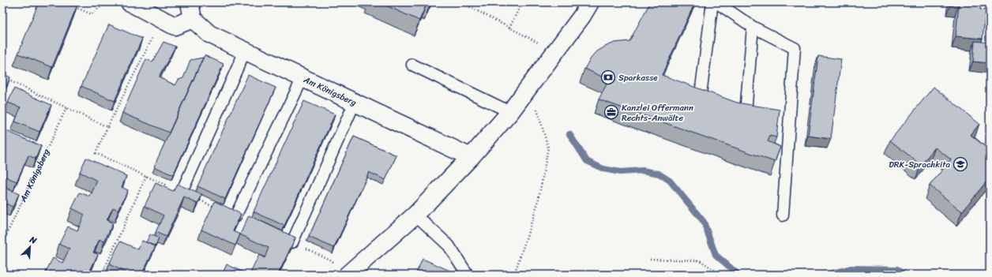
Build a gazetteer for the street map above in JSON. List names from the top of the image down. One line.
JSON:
{"streets":{"street":["Am Königsberg"]},"places":{"bank":["Sparkasse"],"office":["Kanzlei Offermann Rechts-Anwälte"],"school or university":["DRK-Sprachkita"]},"north":"top right"}
